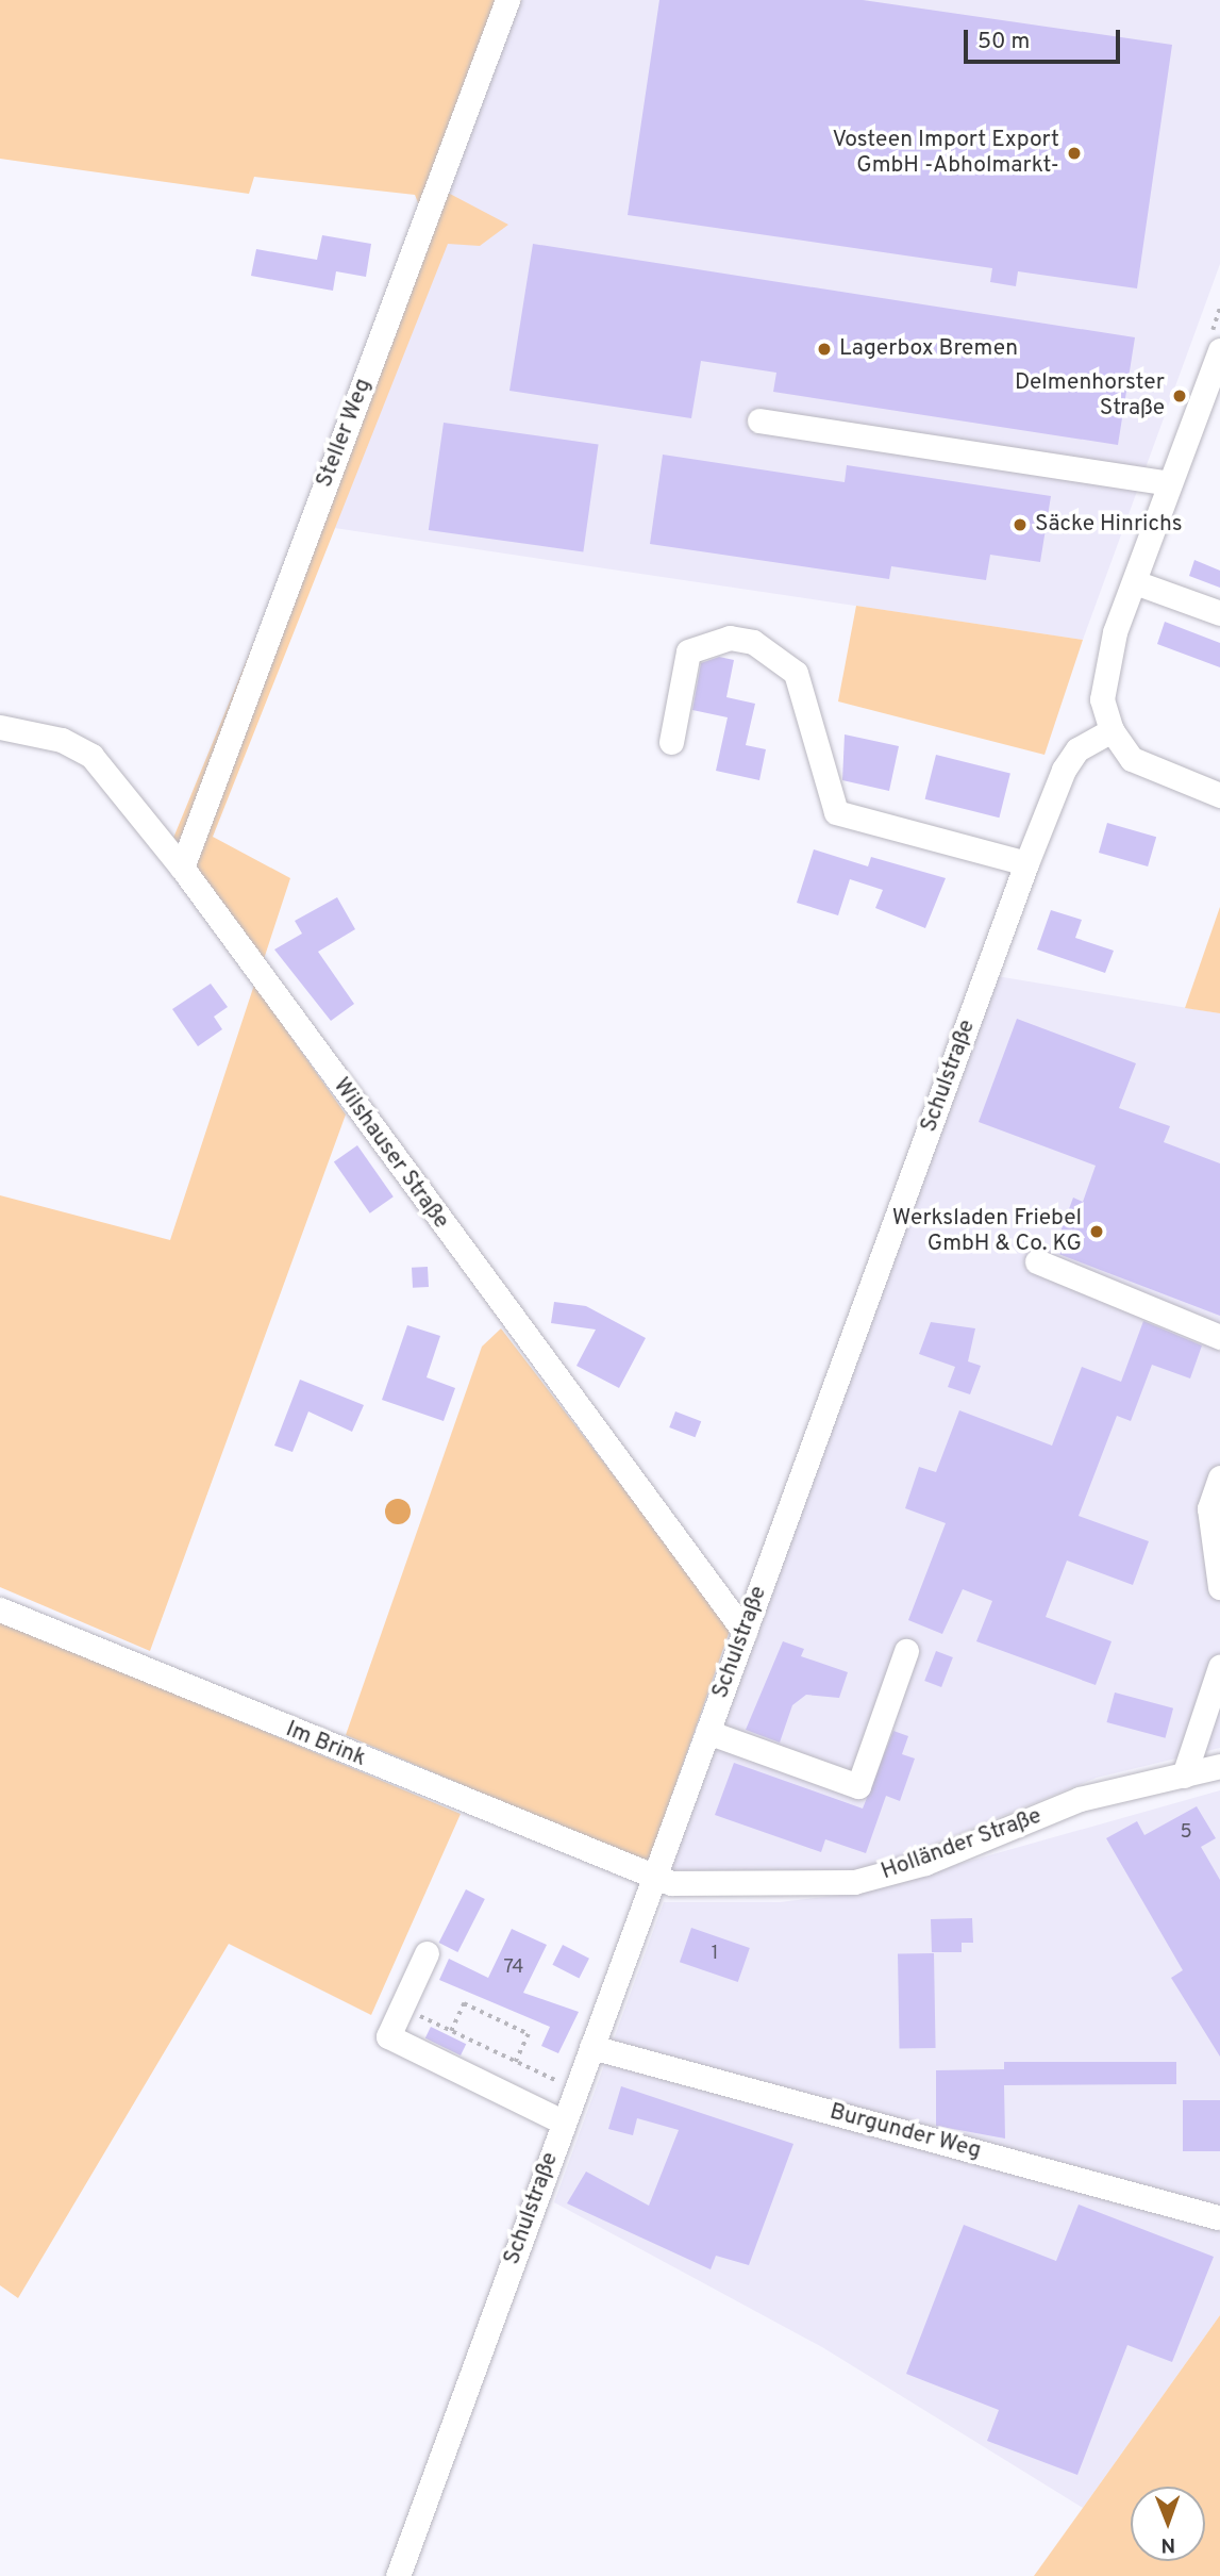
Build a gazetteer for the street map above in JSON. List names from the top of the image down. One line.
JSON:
{"streets":{"street":["Steller Weg","Schulstraße","Wilshauser Straße","Im Brink","Holländer Straße","Burgunder Weg"]},"crossings":[["Steller Weg","Wilshauser Straße"],["Schulstraße","Wilshauser Straße"],["Schulstraße","Im Brink"],["Schulstraße","Holländer Straße"],["Schulstraße","Burgunder Weg"],["Im Brink","Holländer Straße"]],"places":["Vosteen Import Export GmbH -Abholmarkt-","Lagerbox Bremen","Delmenhorster Straße","Säcke Hinrichs","Werksladen Friebel GmbH & Co. KG"],"house_numbers":["5","1","74"],"scale_bar":"50 m","north":"bottom"}
